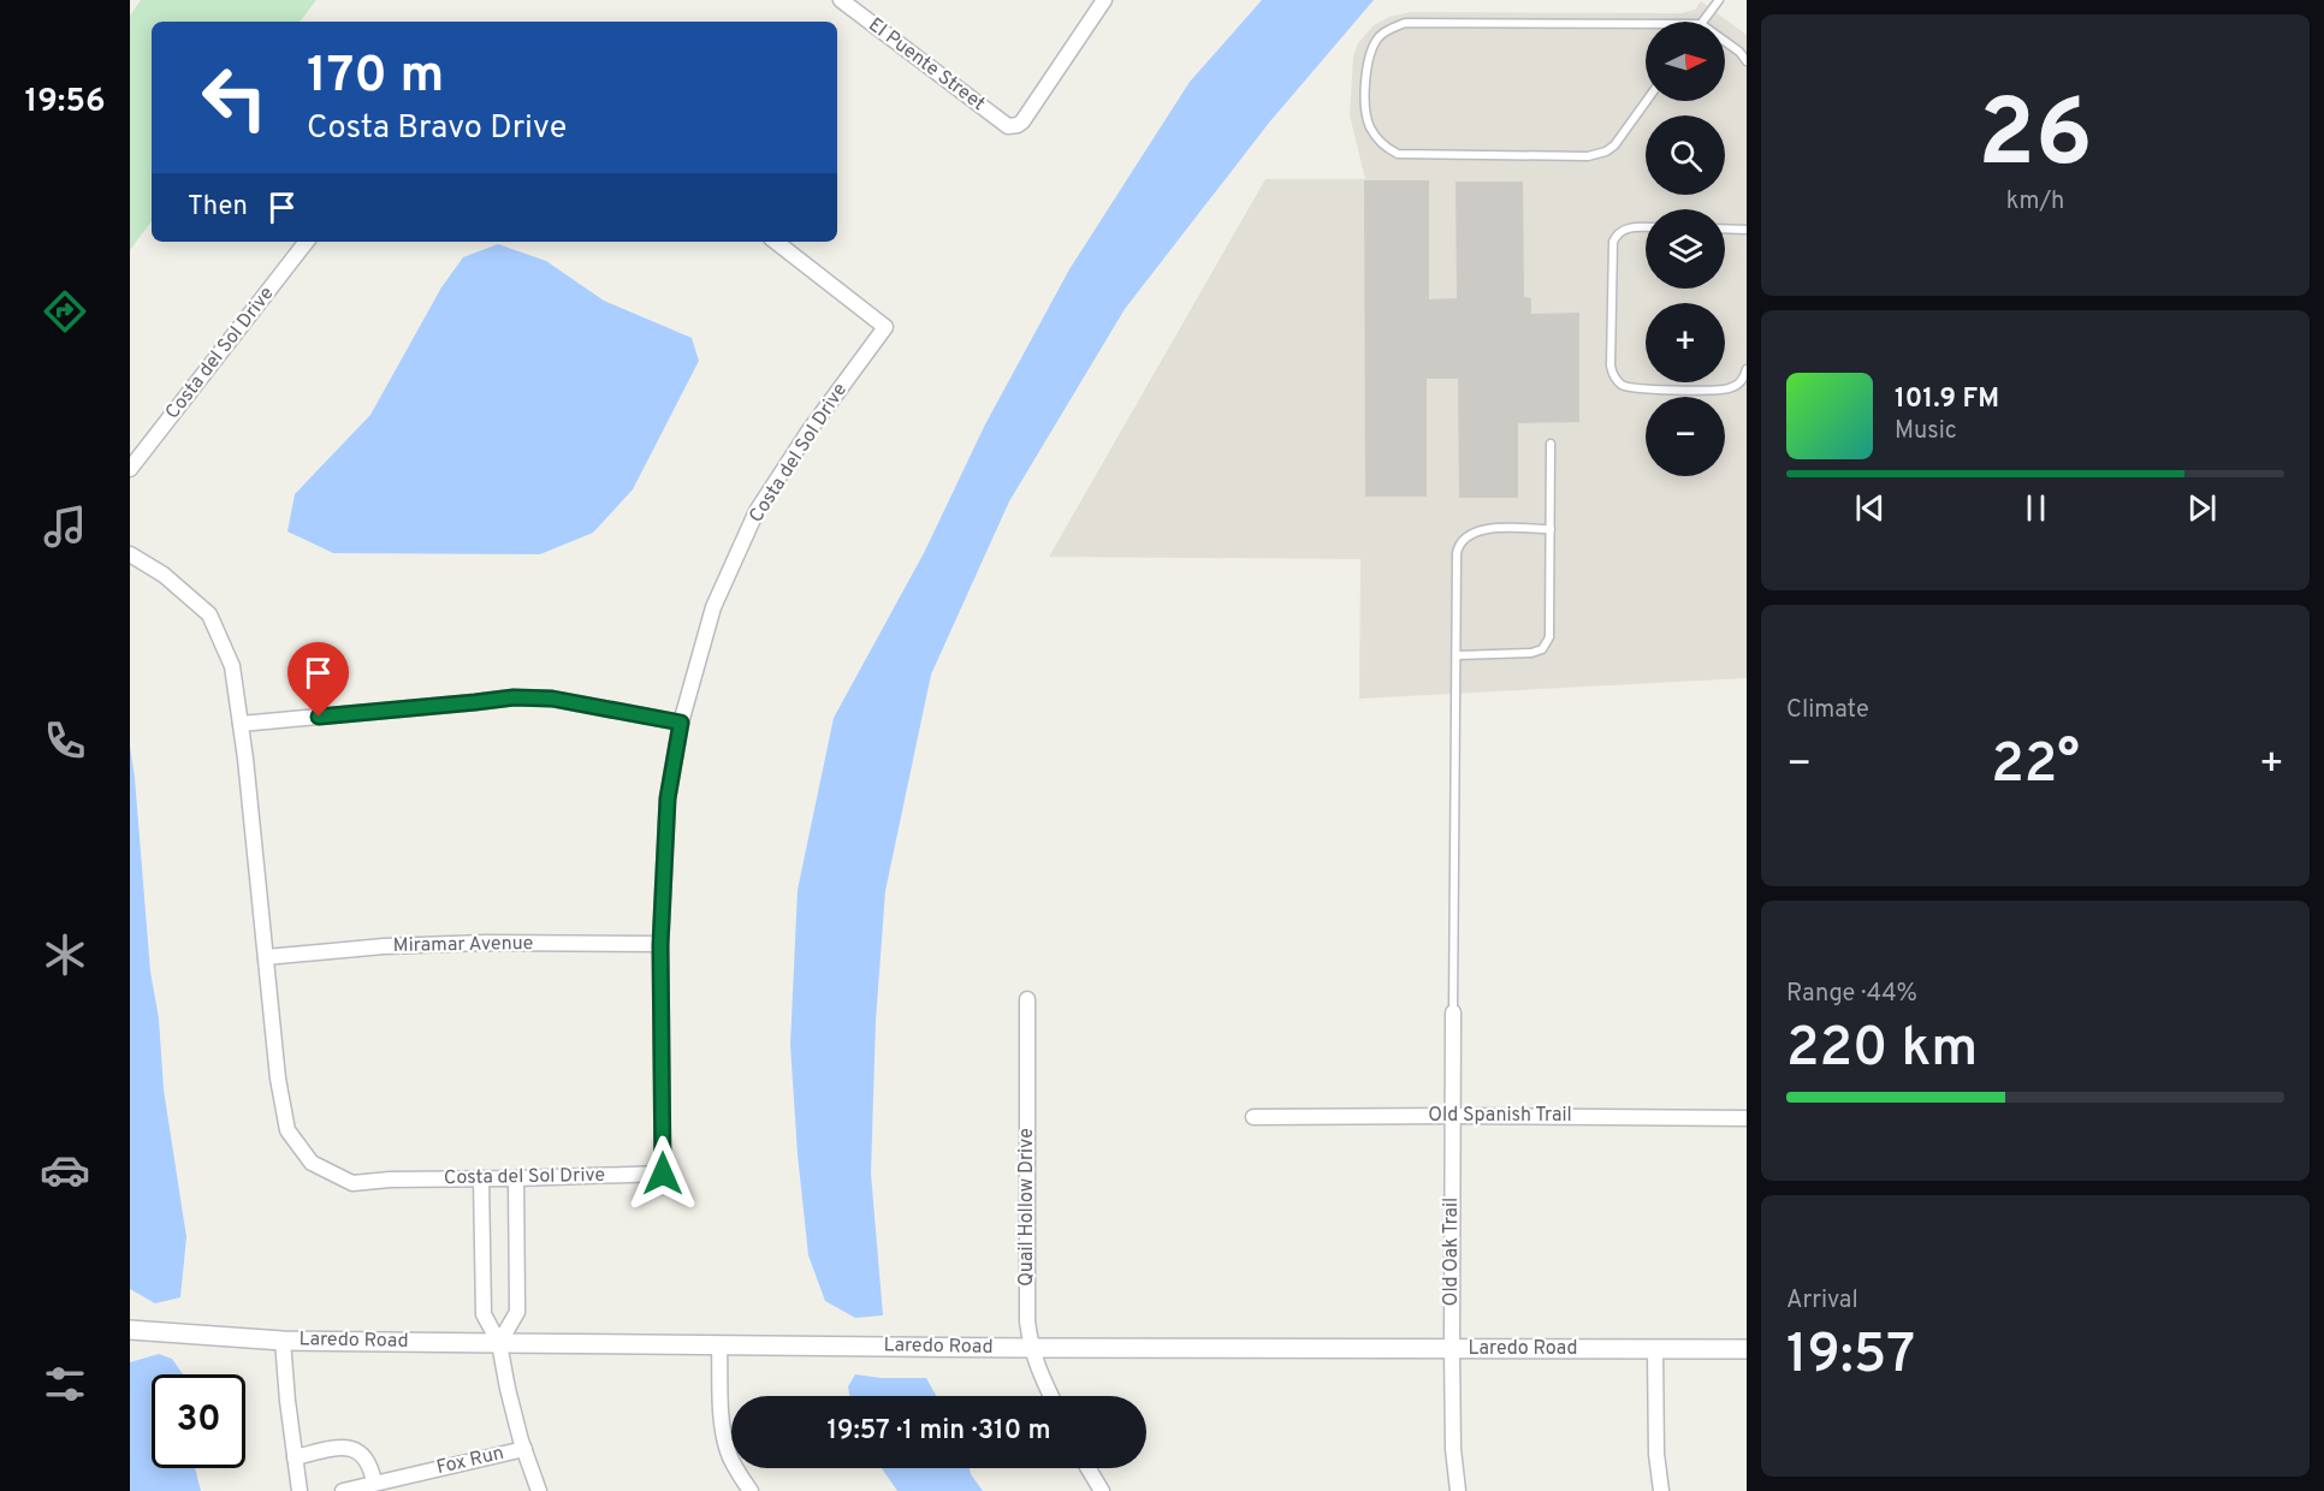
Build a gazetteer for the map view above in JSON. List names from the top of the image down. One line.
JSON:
{"streets":{"street":["El Puente Street","Costa del Sol Drive","Miramar Avenue","Old Spanish Trail","Quail Hollow Drive","Old Oak Trail","Laredo Road","Fox Run"]},"crossings":[["Costa del Sol Drive","Miramar Avenue"],["Old Spanish Trail","Old Oak Trail"],["Quail Hollow Drive","Laredo Road"],["Old Oak Trail","Laredo Road"]],"north":"right","page":{"tabs":"19:56","tile":[["26","km/h"],"Climate",["Range · 44%","220 km"],["Arrival","19:57"]],"map_buttons":["+","−"],"turn":["170 m","Costa Bravo Drive"],"then":"Then","song":["101.9 FM","Music"],"heat":["−","22°","+"],"limit":"30","trip":"19:57 · 1 min · 310 m"}}
